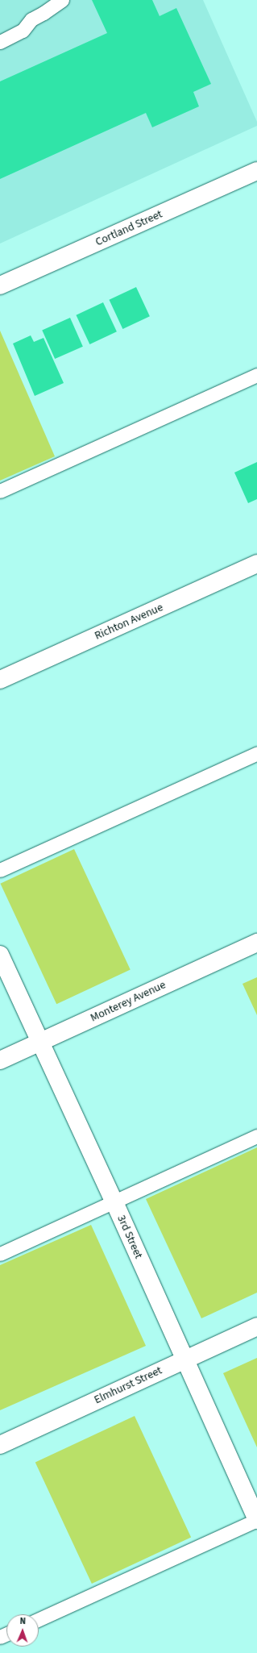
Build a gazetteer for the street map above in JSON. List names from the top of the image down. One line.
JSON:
{"streets":{"street":["Cortland Street","Richton Avenue","Monterey Avenue","3rd Street","Elmhurst Street"]},"crossings":[["Monterey Avenue","3rd Street"],["3rd Street","Elmhurst Street"]],"north":"top"}
